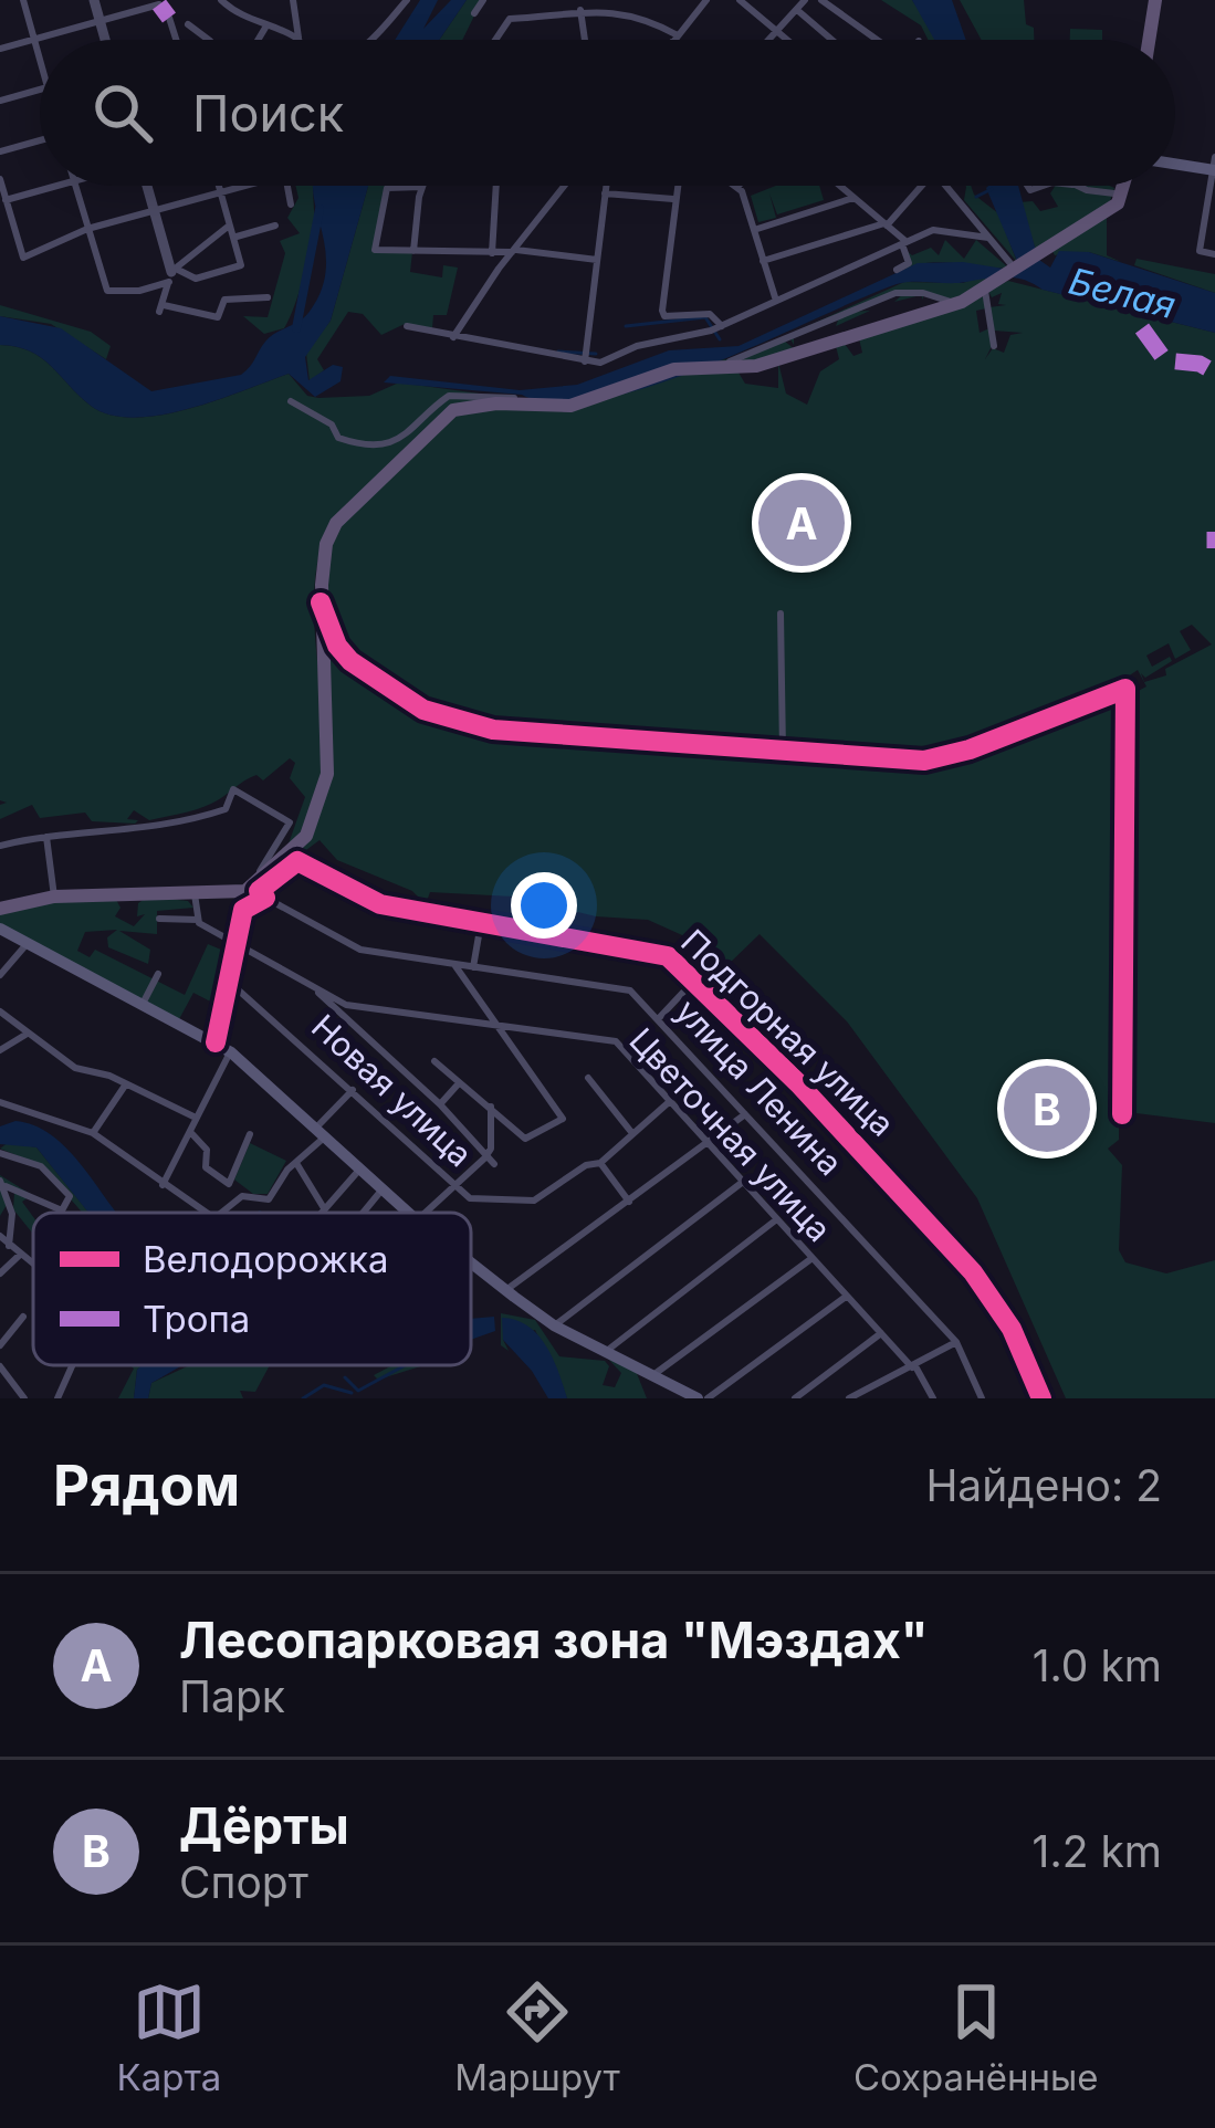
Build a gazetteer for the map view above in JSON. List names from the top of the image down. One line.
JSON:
{"streets":{"street":["Подгорная улица","улица Ленина","Новая улица","Цветочная улица"]},"crossings":[["Подгорная улица","улица Ленина"]],"water":["Белая"],"legend":["Велодорожка","Тропа"],"page":{"search":"Поиск","pins":["A","B"],"heading":["Рядом","Найдено: 2"],"list":[{"mark":"A","name":"Лесопарковая зона \"Мэздах\"","note":"Парк","value":"1.0 km"},{"mark":"B","name":"Дёрты","note":"Спорт","value":"1.2 km"}],"nav":["Карта","Маршрут","Сохранённые"]}}
